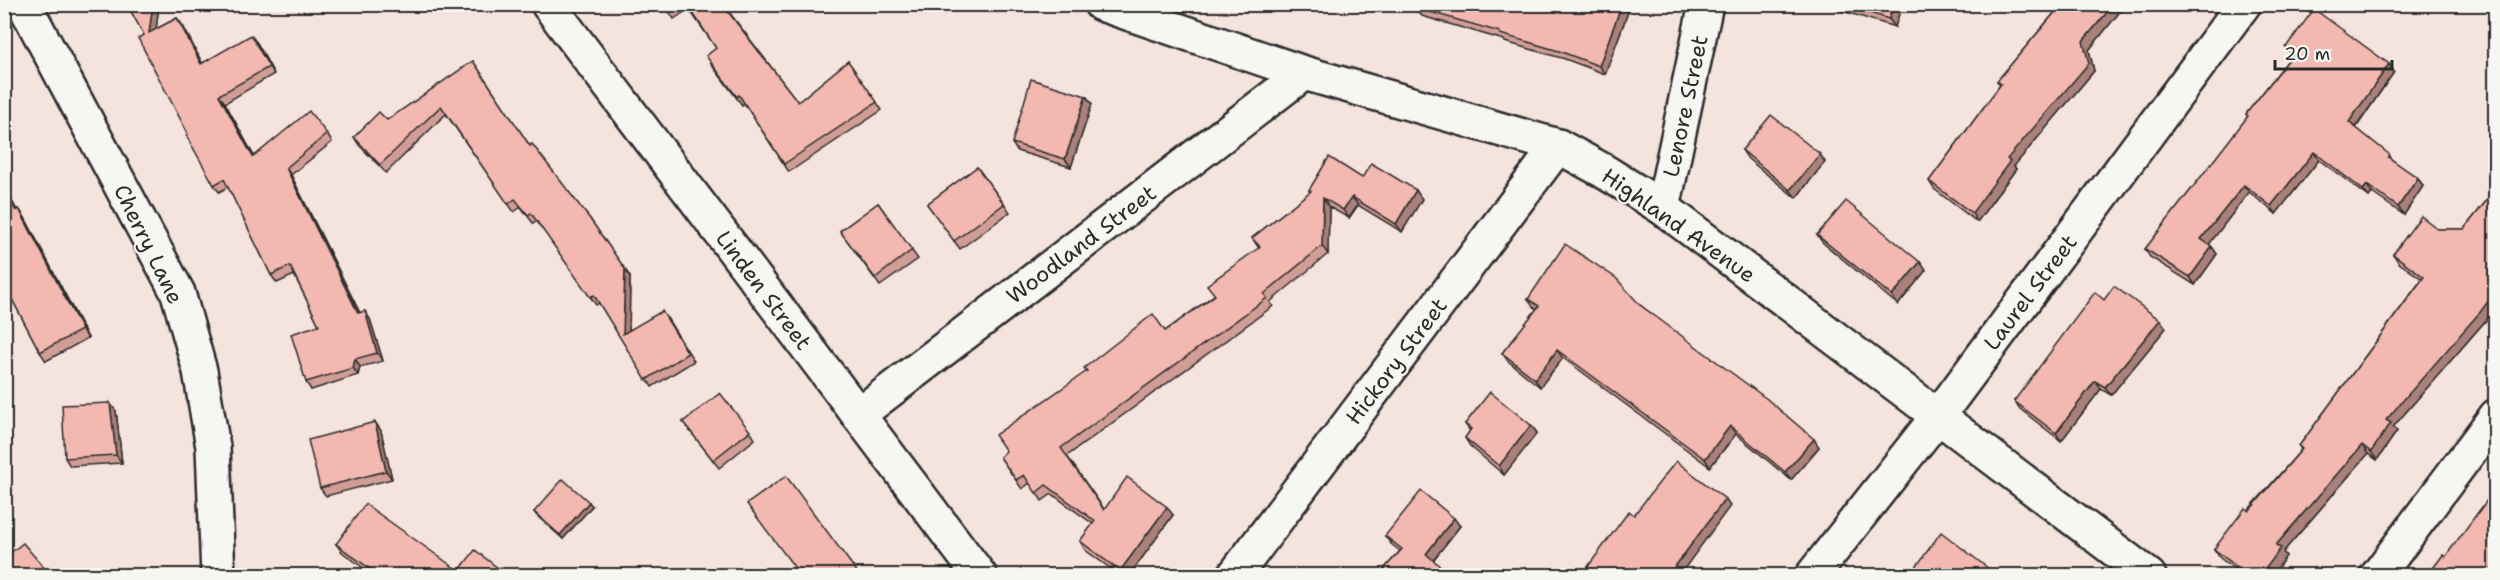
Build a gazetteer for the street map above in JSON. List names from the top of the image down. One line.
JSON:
{"streets":{"street":["Lenore Street","Highland Avenue","Cherry Lane","Woodland Street","Linden Street","Laurel Street","Hickory Street"]},"crossings":[["Lenore Street","Highland Avenue"],["Highland Avenue","Woodland Street"],["Highland Avenue","Laurel Street"],["Highland Avenue","Hickory Street"],["Woodland Street","Linden Street"]],"scale_bar":"20 m"}
